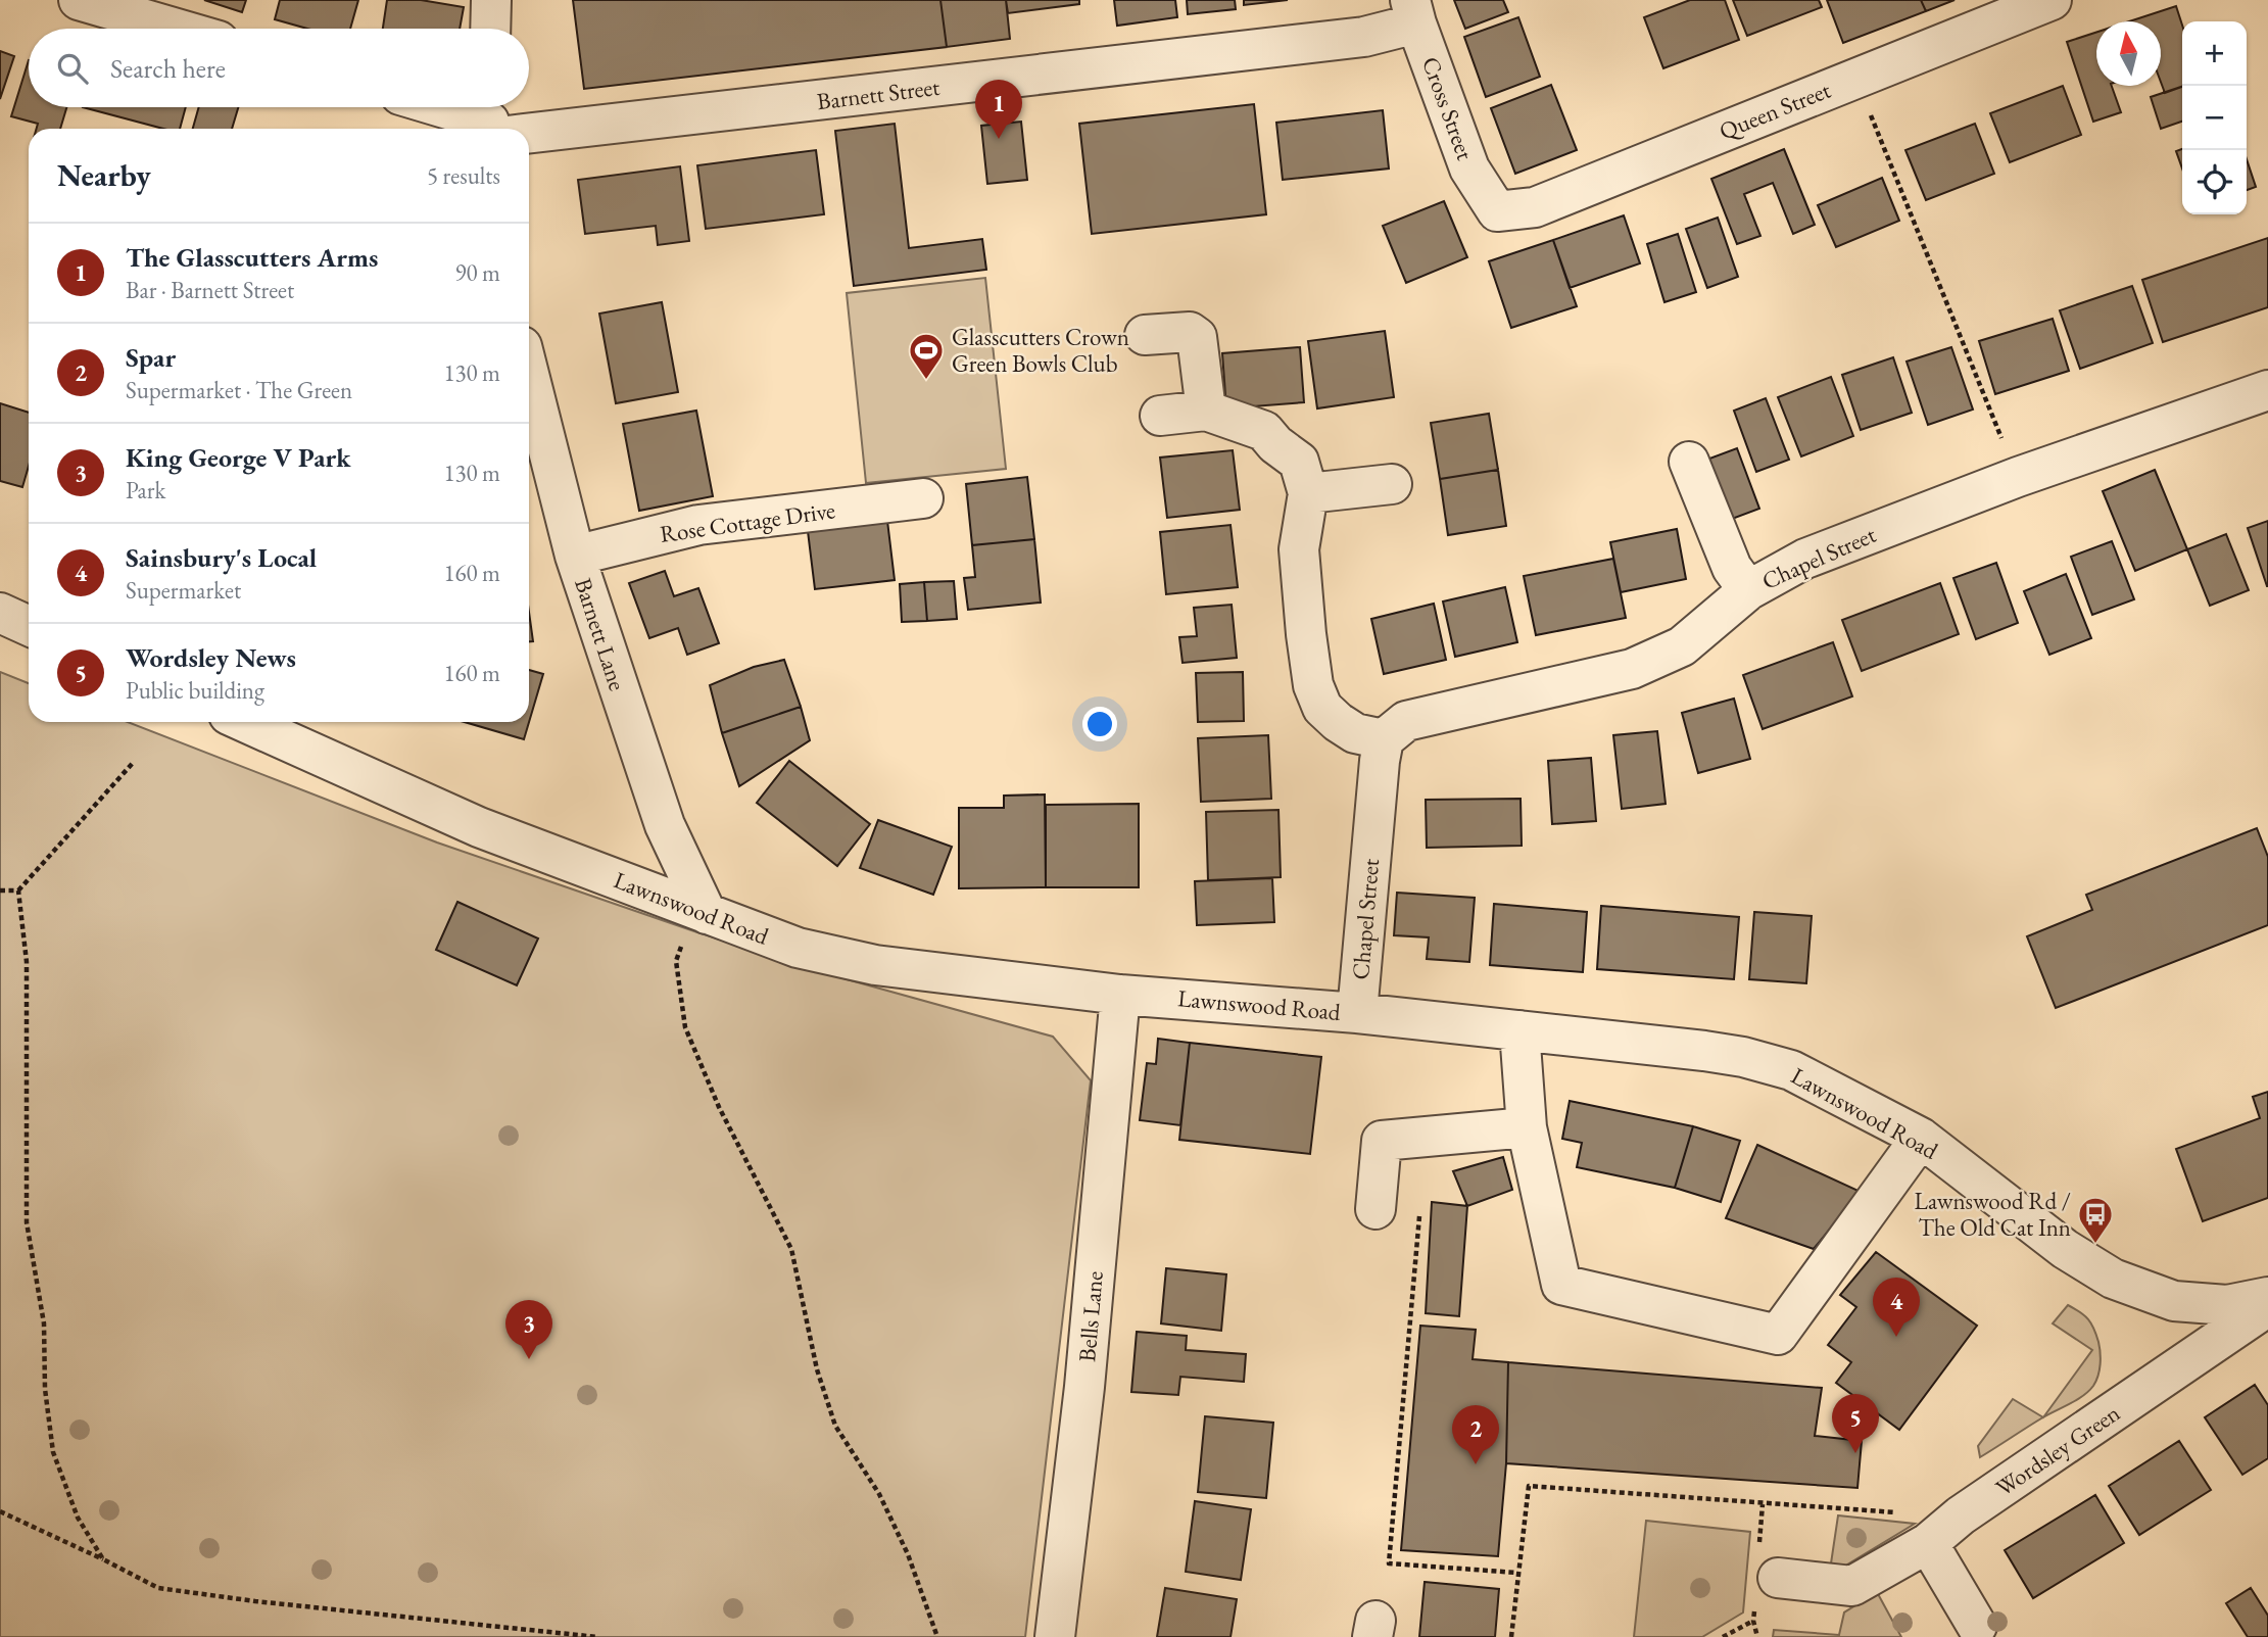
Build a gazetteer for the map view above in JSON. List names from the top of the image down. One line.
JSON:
{"streets":{"street":["Barnett Street","Cross Street","Queen Street","Rose Cottage Drive","Chapel Street","Barnett Lane","Lawnswood Road","Bells Lane","Wordsley Green"]},"crossings":[["Barnett Street","Cross Street"],["Cross Street","Queen Street"],["Rose Cottage Drive","Barnett Lane"],["Chapel Street","Lawnswood Road"],["Barnett Lane","Lawnswood Road"],["Lawnswood Road","Bells Lane"]],"places":{"sports":["Glasscutters Crown Green Bowls Club"],"bus stop":["Lawnswood Rd / The Old Cat Inn"]},"north":"top","page":{"map_buttons":["+","−"],"search":"Search here","pins":["1","4","3","5","2"],"heading":["Nearby","5 results"],"list":[{"mark":"1","name":"The Glasscutters Arms","note":"Bar · Barnett Street","value":"90 m"},{"mark":"2","name":"Spar","note":"Supermarket · The Green","value":"130 m"},{"mark":"3","name":"King George V Park","note":"Park","value":"130 m"},{"mark":"4","name":"Sainsbury's Local","note":"Supermarket","value":"160 m"},{"mark":"5","name":"Wordsley News","note":"Public building","value":"160 m"}]}}
